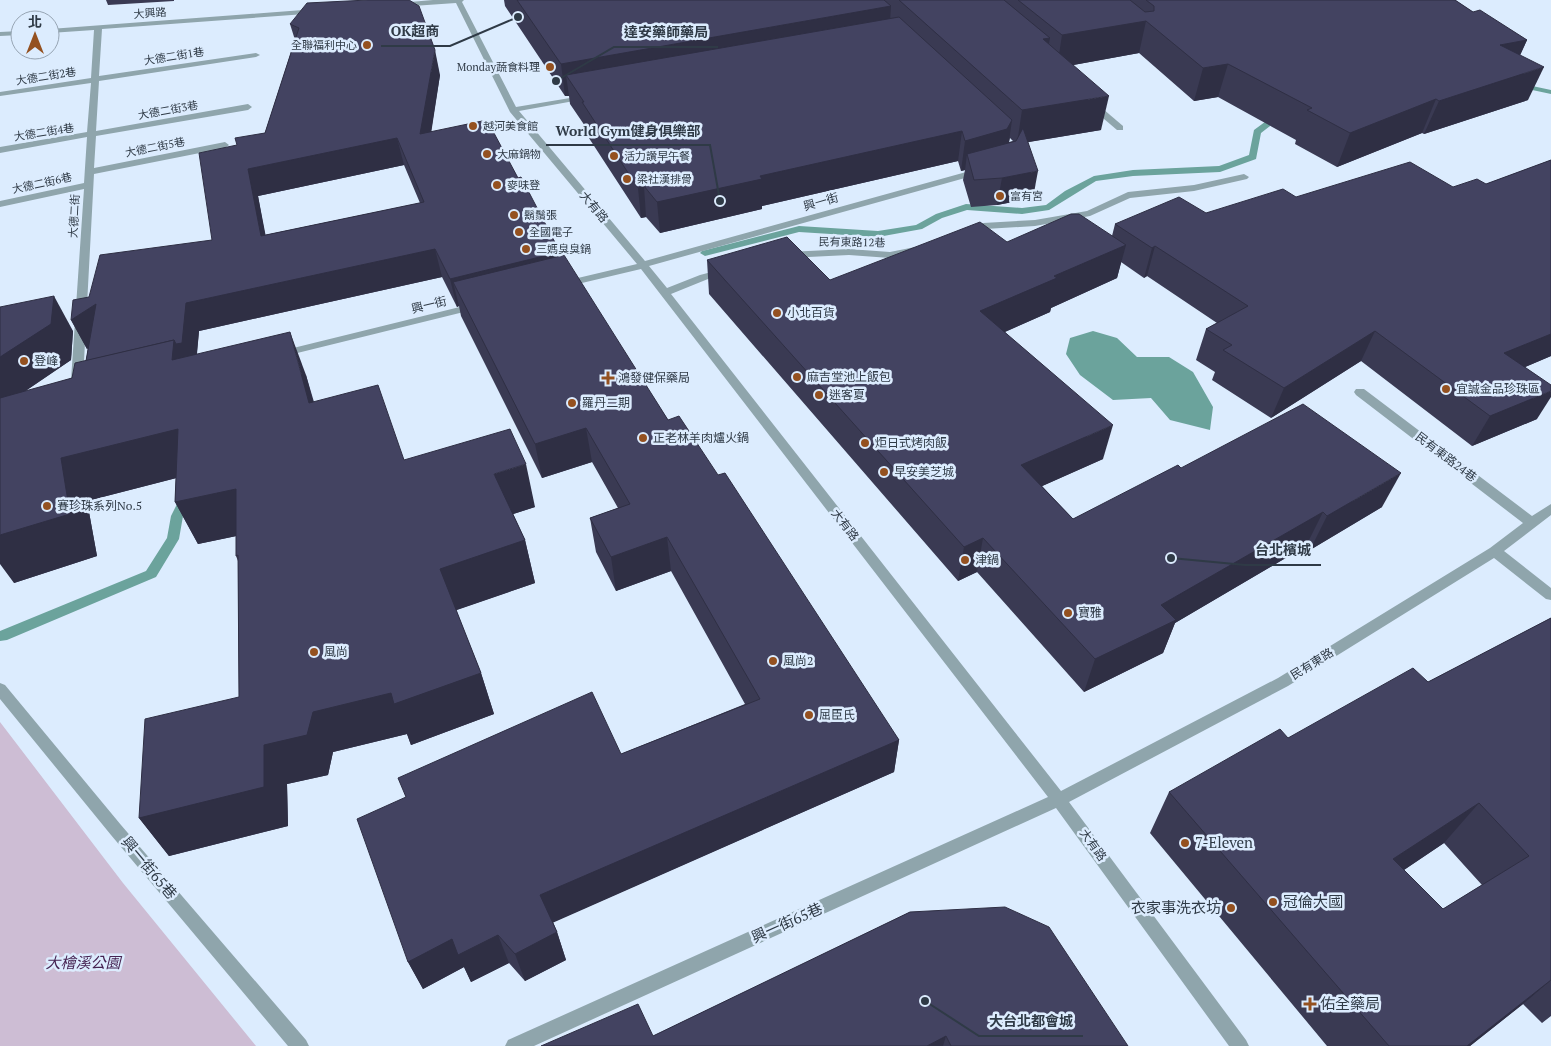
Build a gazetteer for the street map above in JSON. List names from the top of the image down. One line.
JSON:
{"streets":{"street":["大興路","大德二街1巷","大德二街2巷","大德二街3巷","大德二街4巷","大德二街5巷","大德二街6巷","興一街","大有路","大德二街","民有東路12巷","民有東路24巷","民有東路","興一街65巷"]},"crossings":[["大興路","大德二街"],["大德二街1巷","大德二街2巷"],["大德二街1巷","大德二街"],["大德二街2巷","大德二街"],["大德二街3巷","大德二街4巷"],["大德二街3巷","大德二街"],["大德二街4巷","大德二街"],["大德二街5巷","大德二街"],["大德二街6巷","大德二街"],["興一街","大有路"],["大有路","民有東路"],["大有路","興一街65巷"],["民有東路24巷","民有東路"],["民有東路","興一街65巷"]],"parks":["大檜溪公園"],"places":{"other":["OK超商","全聯福利中心","Monday蔬食料理","達安藥師藥局","越河美食館","大麻鍋物","活力讚早午餐","梁社漢排骨","麥味登","富有宮","World Gym健身俱樂部","鬍鬚張","全國電子","三媽臭臭鍋","小北百貨","登峰","麻吉堂池上飯包","宜誠金品珍珠區","迷客夏","羅丹二期","正老林羊肉爐火鍋","炬日式烤肉飯","早安美芝城","賽珍珠系列No.5","台北檳城","津鍋","寶雅","風尚","風尚2","屈臣氏","7-Eleven","冠倫大國","衣家事洗衣坊","大台北都會城"],"health":["鴻發健保藥局","佑全藥局"]},"north":"top"}
